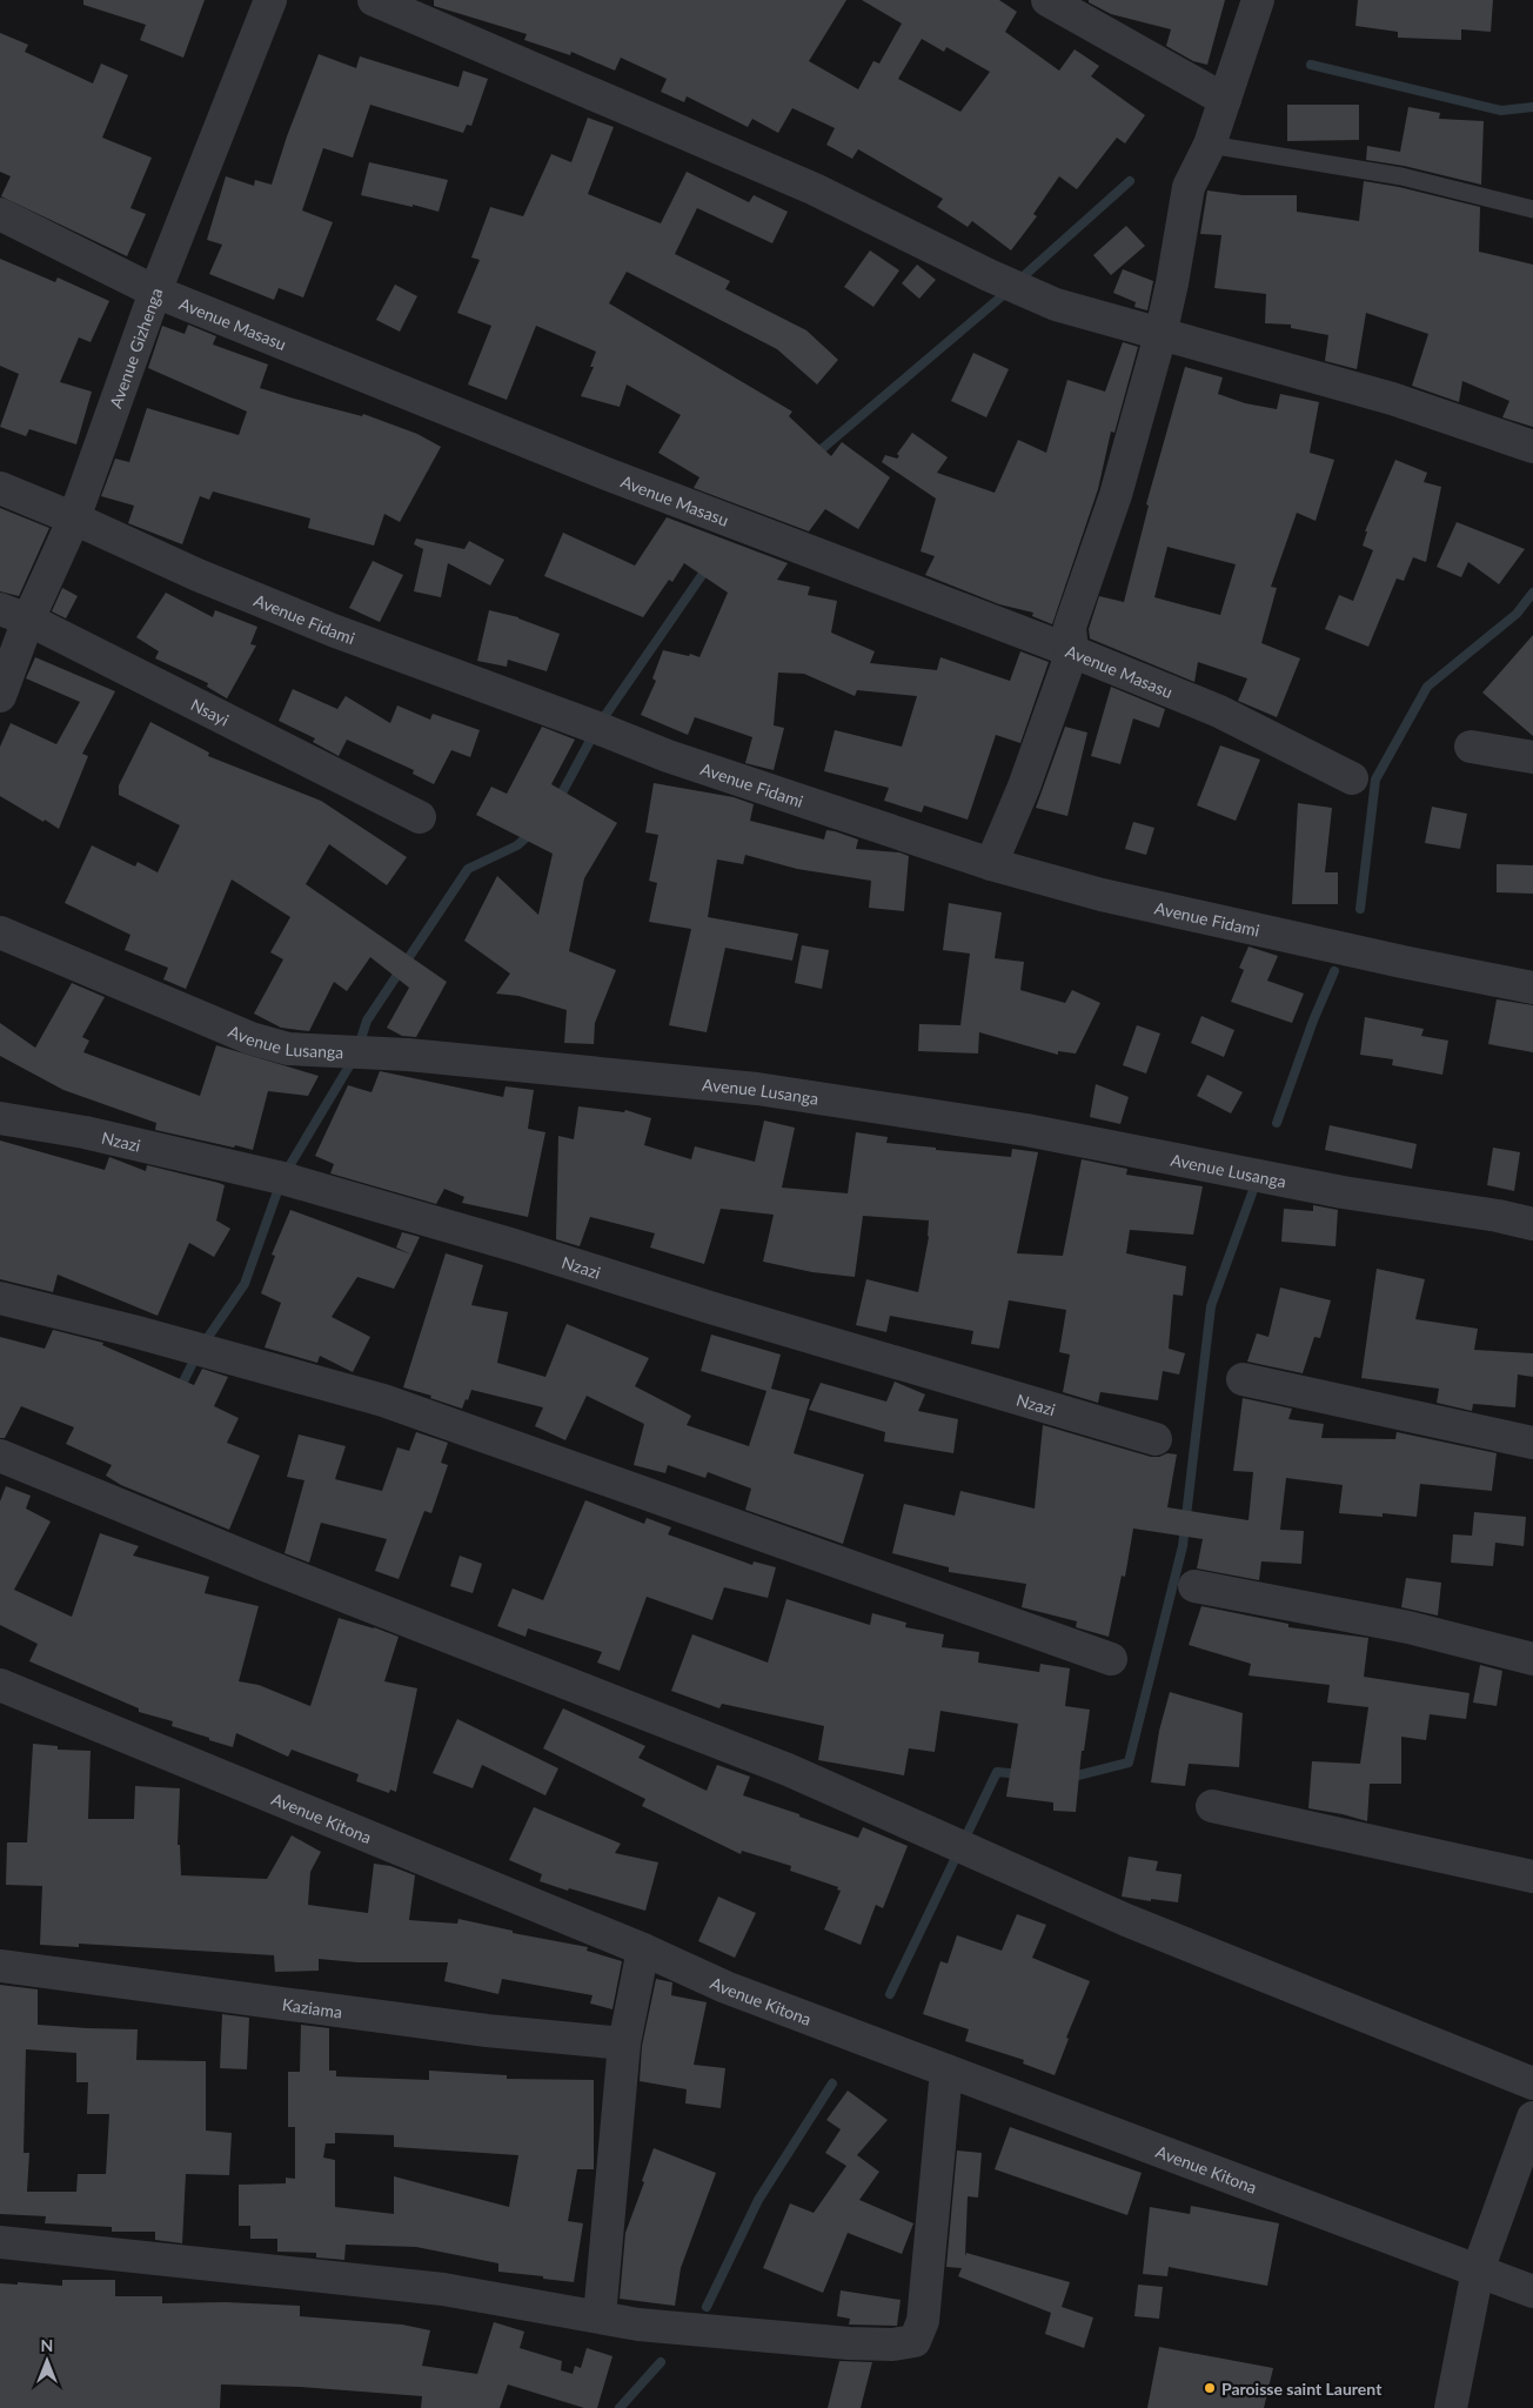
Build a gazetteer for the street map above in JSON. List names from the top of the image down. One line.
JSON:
{"streets":{"street":["Avenue Masasu","Avenue Gizhenga","Avenue Fidami","Nsayi","Avenue Lusanga","Nzazi","Avenue Kitona","Kaziama"]},"crossings":[["Avenue Masasu","Avenue Gizhenga"],["Avenue Gizhenga","Avenue Fidami"],["Avenue Gizhenga","Nsayi"]],"places":["Paroisse saint Laurent"],"north":"top"}
